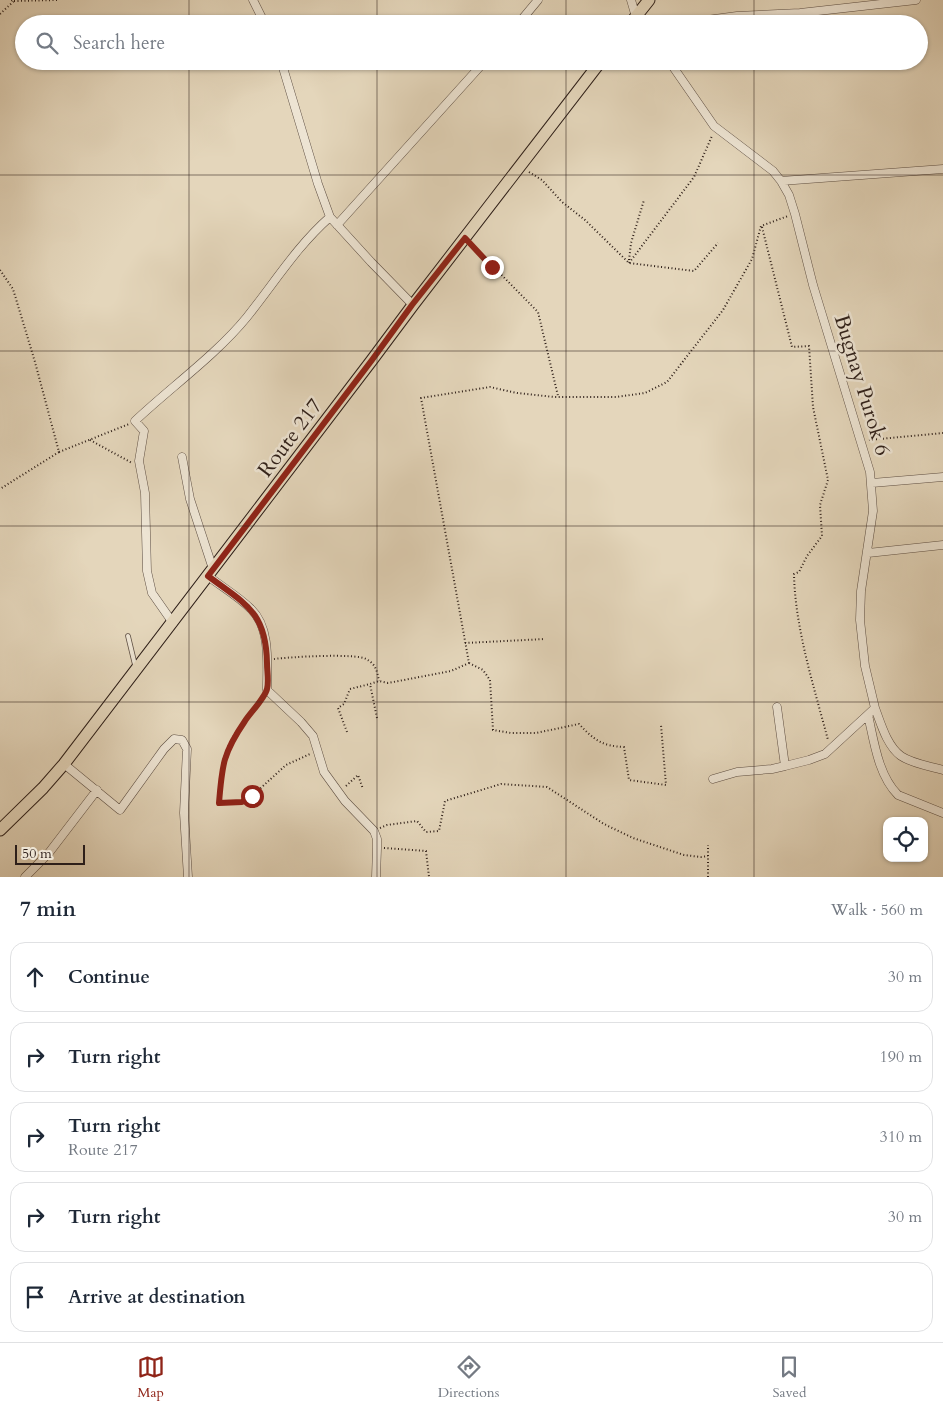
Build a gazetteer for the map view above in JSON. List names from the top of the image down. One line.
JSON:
{"streets":{"main road":["Route 217"],"street":["Bugnay Purok 6"]},"scale_bar":"50 m","page":{"search":"Search here","scale":"50 m","heading":["7 min","Walk · 560 m"],"list":[["Continue","30 m"],["Turn right","190 m"],["Turn right","Route 217","310 m"],["Turn right","30 m"],"Arrive at destination"],"nav":["Map","Directions","Saved"]}}
